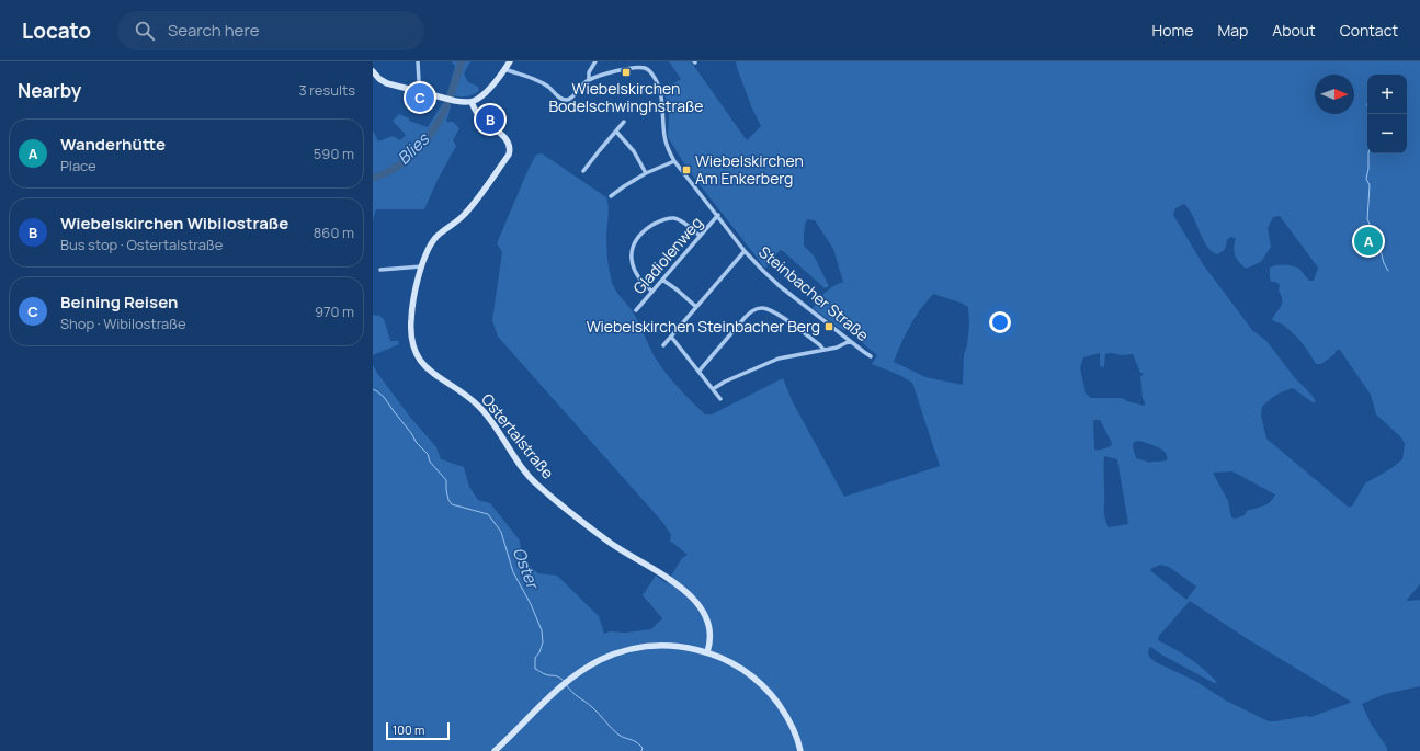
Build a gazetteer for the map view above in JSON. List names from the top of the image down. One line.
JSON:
{"streets":{"main road":["Ostertalstraße"],"street":["Gladiolenweg","Steinbacher Straße"]},"crossings":[["Gladiolenweg","Steinbacher Straße"]],"water":["Blies","Oster"],"places":{"transit":["Wiebelskirchen Bodelschwinghstraße","Wiebelskirchen Am Enkerberg","Wiebelskirchen Steinbacher Berg"]},"scale_bar":"100 m","north":"right","page":{"header":"Locato","search":"Search here","nav":["Home","Map","About","Contact"],"heading":["Nearby","3 results"],"map_buttons":["+","−"],"pins":["C","B","A"],"list":[{"mark":"A","name":"Wanderhütte","note":"Place","value":"590 m"},{"mark":"B","name":"Wiebelskirchen Wibilostraße","note":"Bus stop · Ostertalstraße","value":"860 m"},{"mark":"C","name":"Beining Reisen","note":"Shop · Wibilostraße","value":"970 m"}],"scale":"100 m"}}
